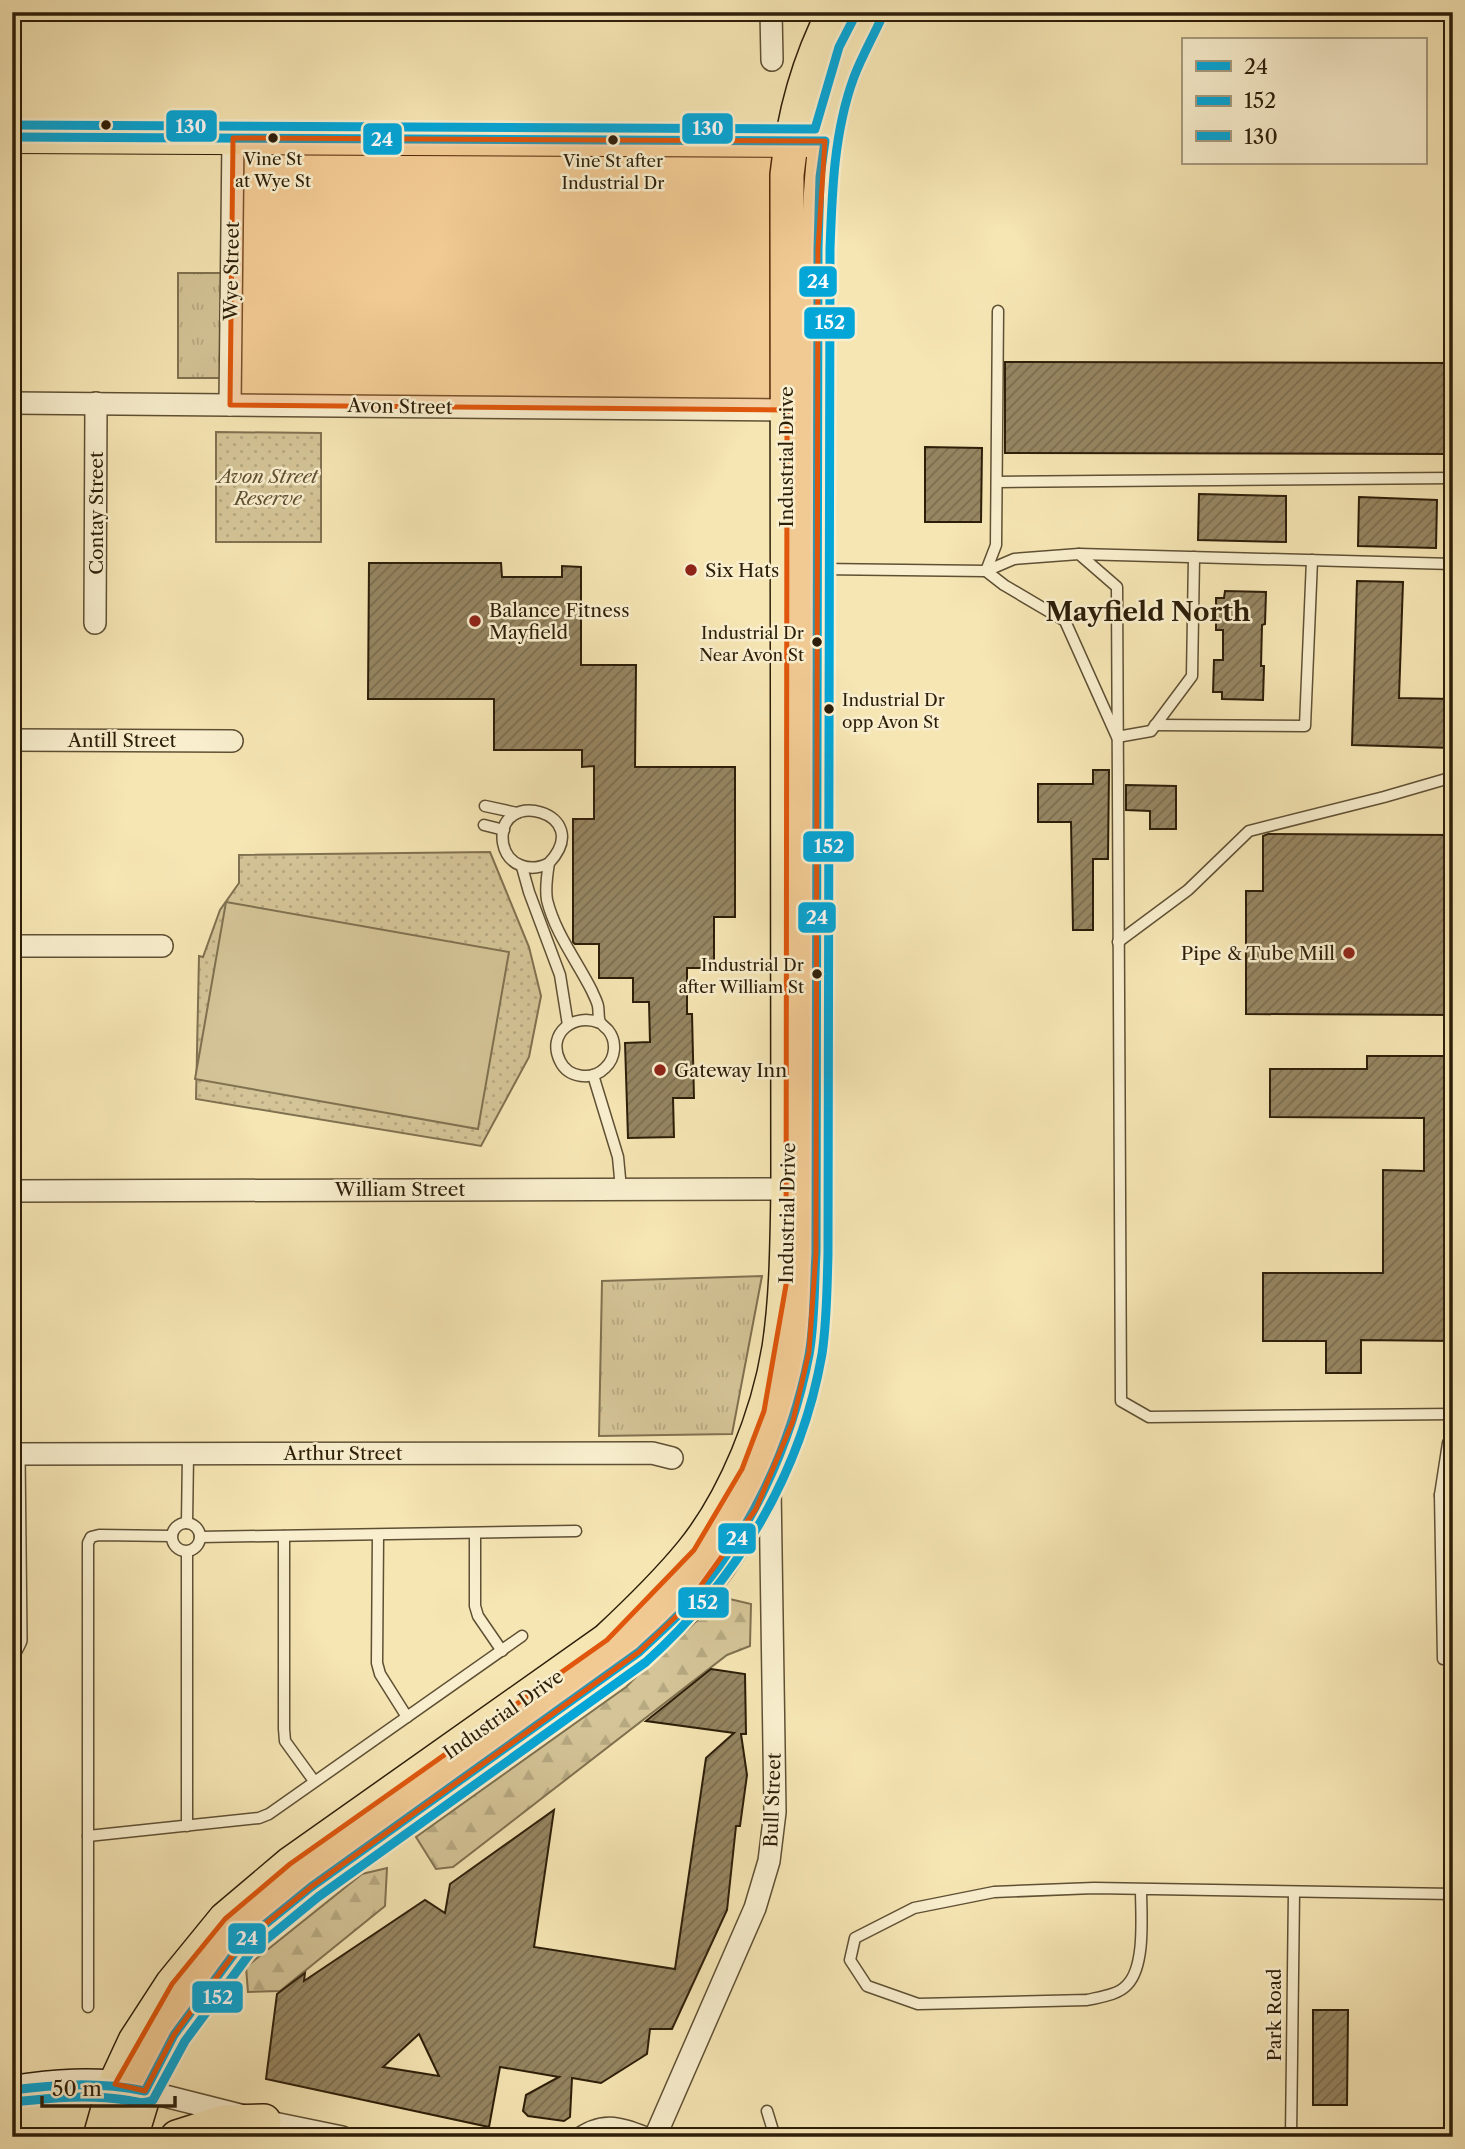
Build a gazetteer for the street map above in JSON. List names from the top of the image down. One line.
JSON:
{"streets":{"highway":["Industrial Drive"],"street":["Wye Street","Avon Street","Contay Street","Antill Street","William Street","Arthur Street","Bull Street"],"lane":["Park Road"]},"crossings":[["Wye Street","Avon Street"],["Avon Street","Industrial Drive"],["Avon Street","Contay Street"],["Industrial Drive","William Street"],["Industrial Drive","Bull Street"]],"districts":["Mayfield North"],"parks":["Avon Street Reserve"],"places":["Vine St at Wye St","Vine St after Industrial Dr","Six Hats","Balance Fitness Mayfield","Industrial Dr Near Avon St","Industrial Dr opp Avon St","Pipe & Tube Mill","Industrial Dr after William St","Gateway Inn"],"lines":["transit line 130","transit line 152","transit line 24"],"legend":["24","152","130"],"scale_bar":"50 m"}
